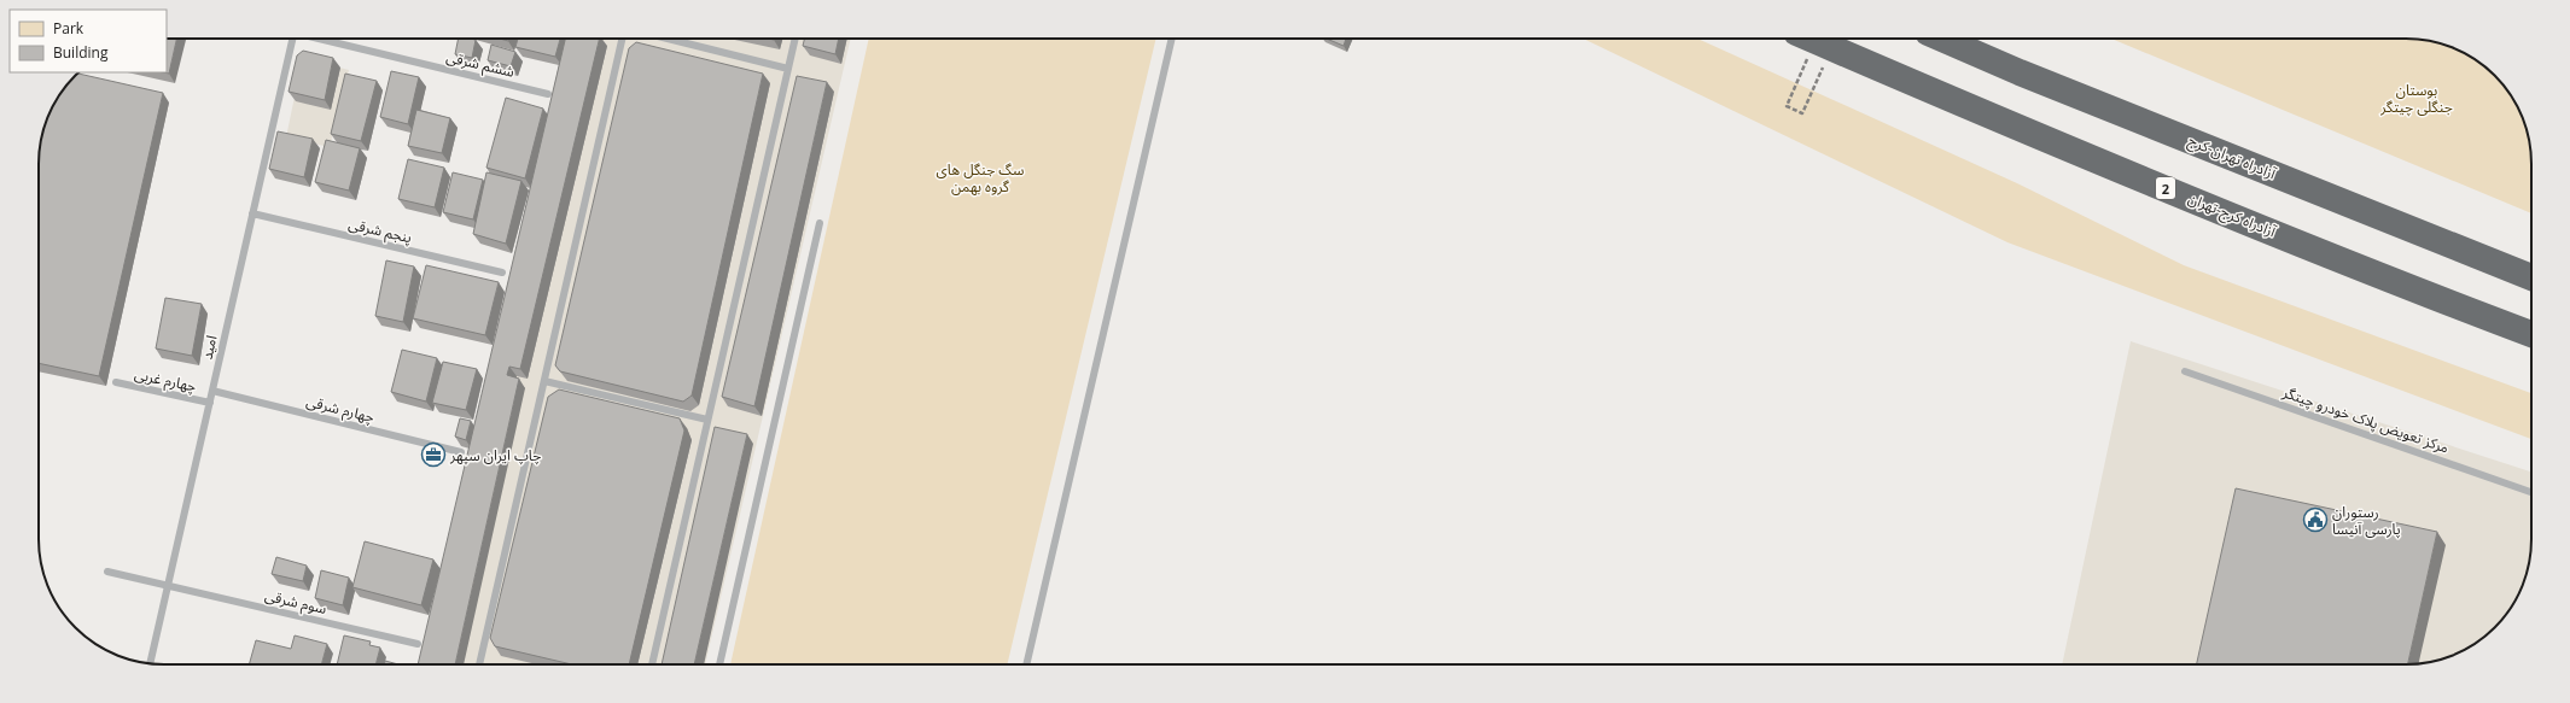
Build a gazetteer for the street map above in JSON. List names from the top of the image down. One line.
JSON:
{"streets":{"highway":["آزادراه تهران-کرج","2","آزادراه کرج-تهران"],"lane":["ششم شرقی","پنجم شرقی","امید","چهارم غربی","چهارم شرقی","مرکز تعویض پلاک خودرو چیتگر","سوم شرقی"]},"crossings":[["پنجم شرقی","امید"],["امید","چهارم غربی"],["امید","چهارم شرقی"],["امید","سوم شرقی"]],"parks":["بوستان جنگلی چیتگر","سگ جنگل های گروه بهمن"],"places":{"office":["چاپ ایران سپهر"],"public building":["رستوران پارسی آنیسا"]},"legend":["Park","Building"]}
